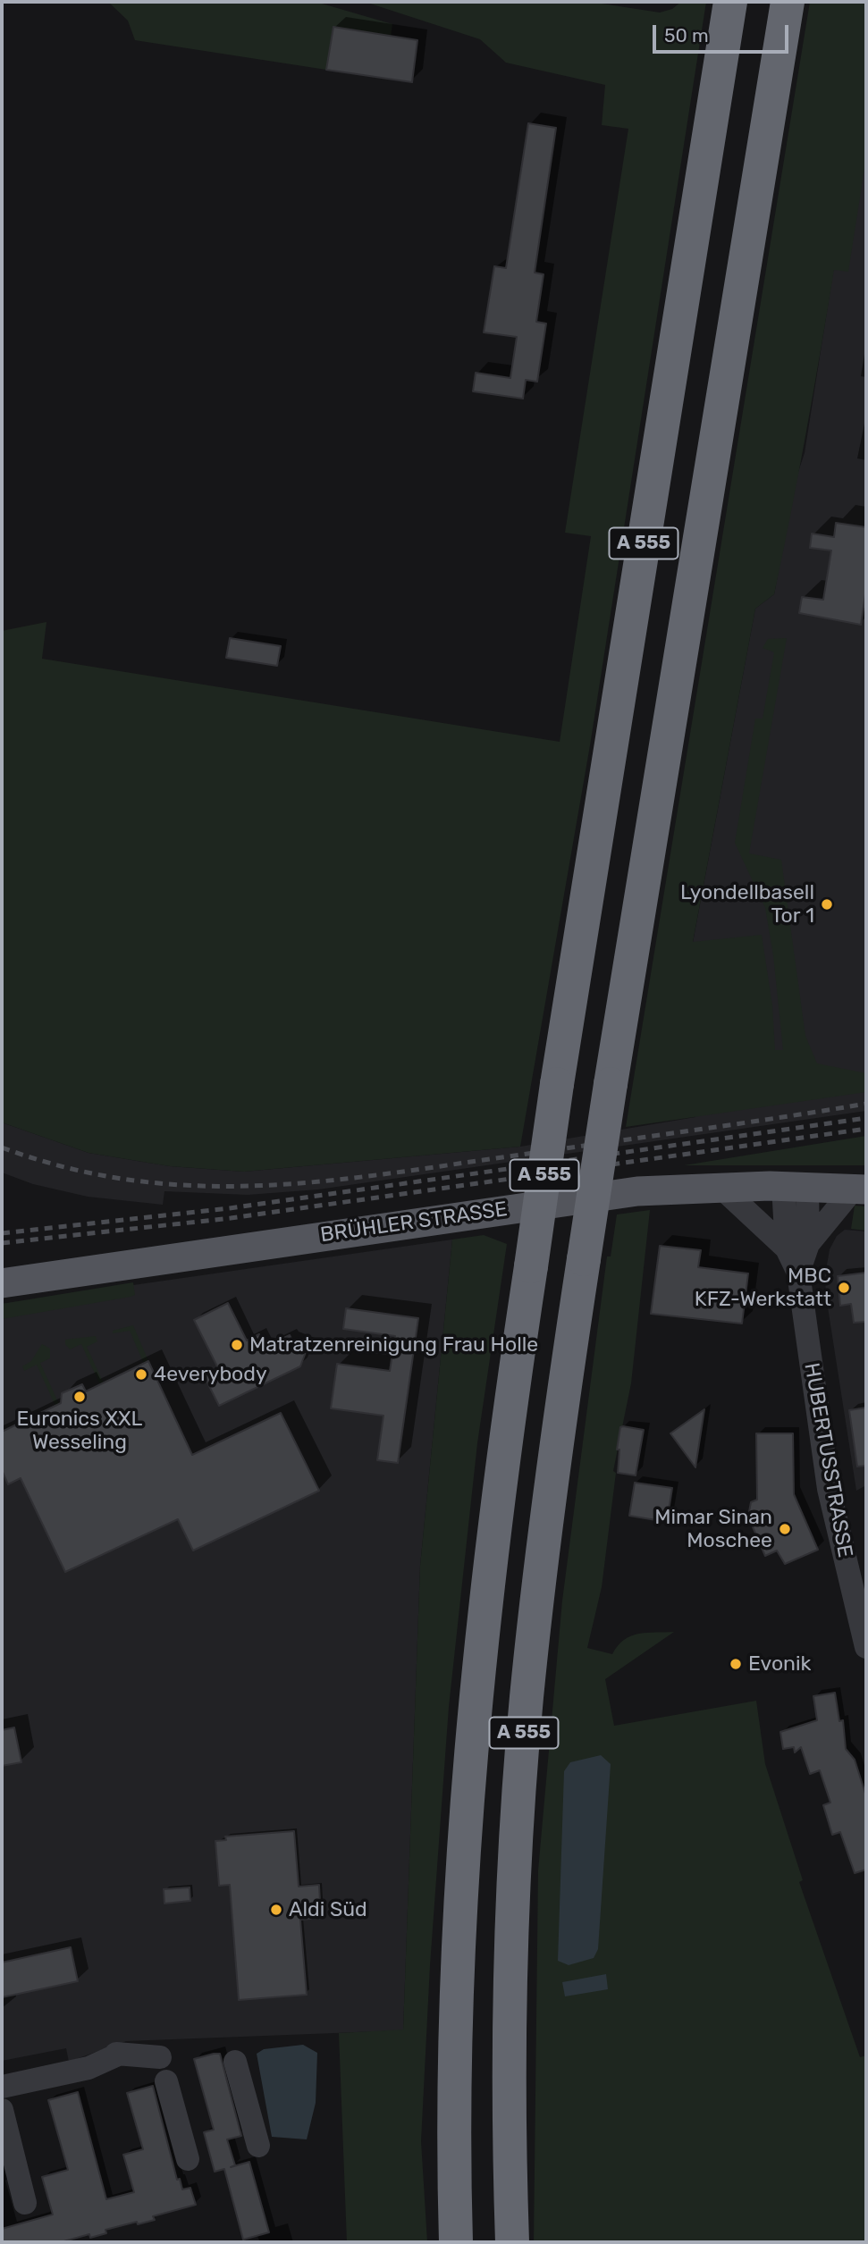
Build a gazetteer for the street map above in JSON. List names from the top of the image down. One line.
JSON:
{"streets":{"highway":["A 555"],"main road":["BRÜHLER STRASSE"],"street":["HUBERTUSSTRASSE"]},"crossings":[["BRÜHLER STRASSE","HUBERTUSSTRASSE"]],"places":["Lyondellbasell Tor 1","MBC KFZ-Werkstatt","Matratzenreinigung Frau Holle","4everybody","Euronics XXL Wesseling","Mimar Sinan Moschee","Evonik","Aldi Süd"],"scale_bar":"50 m"}
